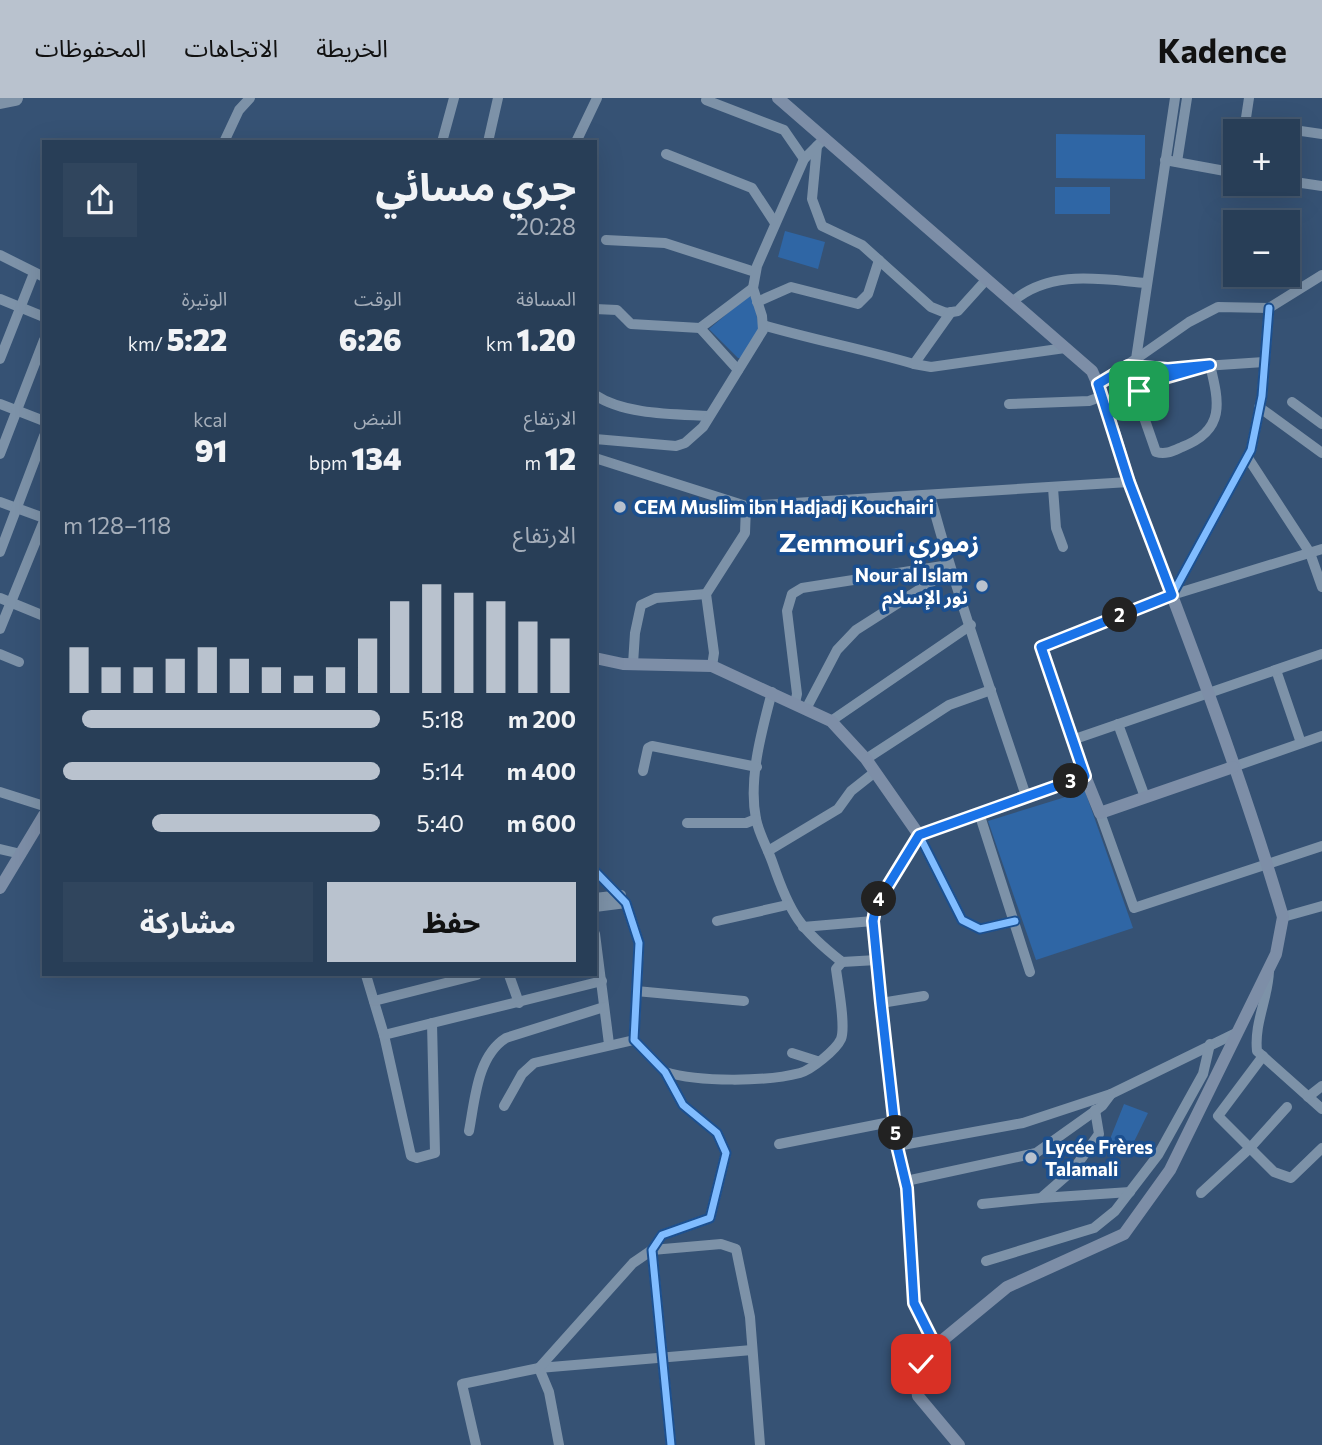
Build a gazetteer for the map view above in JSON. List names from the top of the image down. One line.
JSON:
{"districts":["Zemmouri زموري"],"places":["CEM Muslim ibn Hadjadj Kouchairi","Nour al Islam نور الإسلام","Lycée Frères Talamali"],"page":{"header":"Kadence","nav":["الخريطة","الاتجاهات","المحفوظات"],"map_buttons":["+","−"],"heading":["جري مسائي","20:28"],"stats":[["المسافة","1.20 km"],["الوقت","6:26"],["الوتيرة","5:22 /km"],["الارتفاع","12 m"],["النبض","134 bpm"],["kcal","91"]],"chart":["الارتفاع","118–128 m"],"pins":["2","3","4","5"],"list":[{"name":"200 m","note":"5:18"},{"name":"400 m","note":"5:14"},{"name":"600 m","note":"5:40"}],"buttons":["حفظ","مشاركة"]}}
